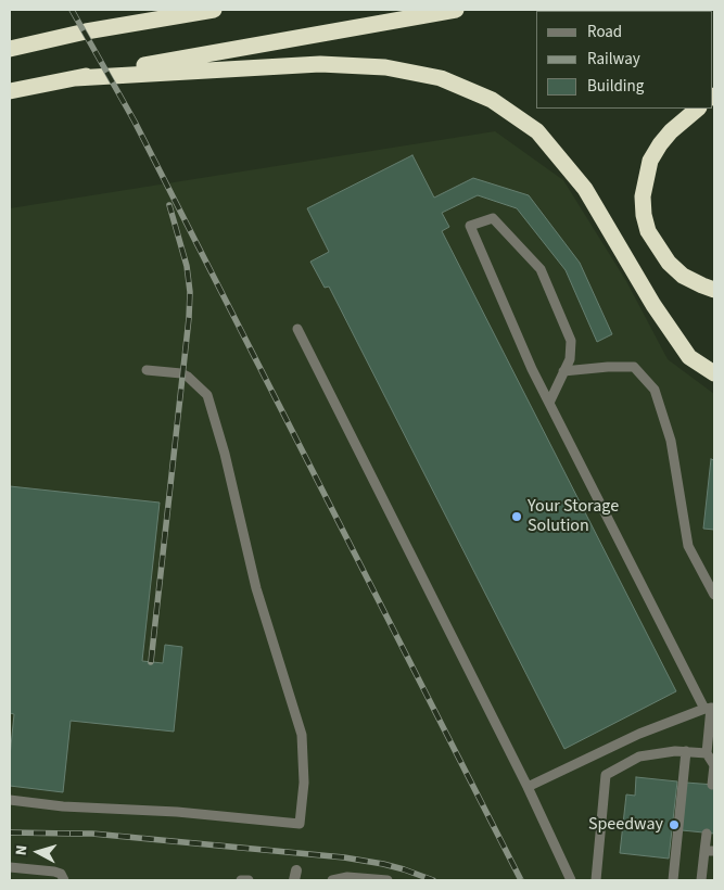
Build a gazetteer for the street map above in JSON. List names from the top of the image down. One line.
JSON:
{"places":["Your Storage Solution","Speedway"],"legend":["Road","Railway","Building"],"north":"left"}
